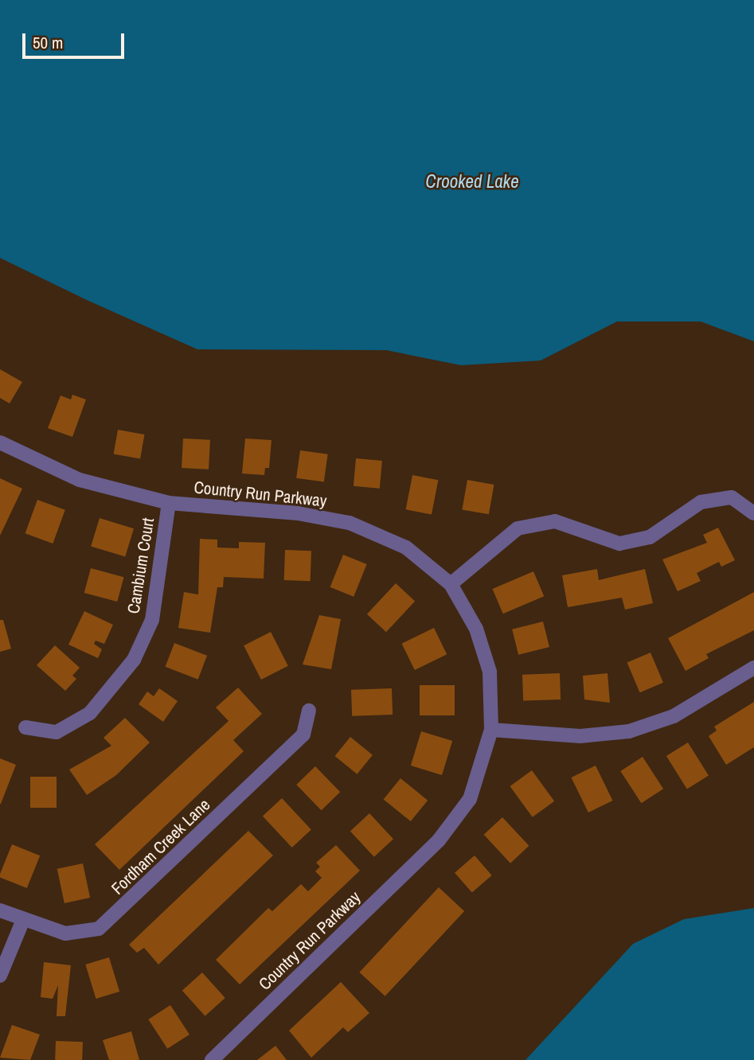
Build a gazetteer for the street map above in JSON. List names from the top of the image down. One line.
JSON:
{"streets":{"street":["Country Run Parkway","Cambium Court","Fordham Creek Lane"]},"crossings":[["Country Run Parkway","Cambium Court"]],"water":["Crooked Lake"],"scale_bar":"50 m"}
